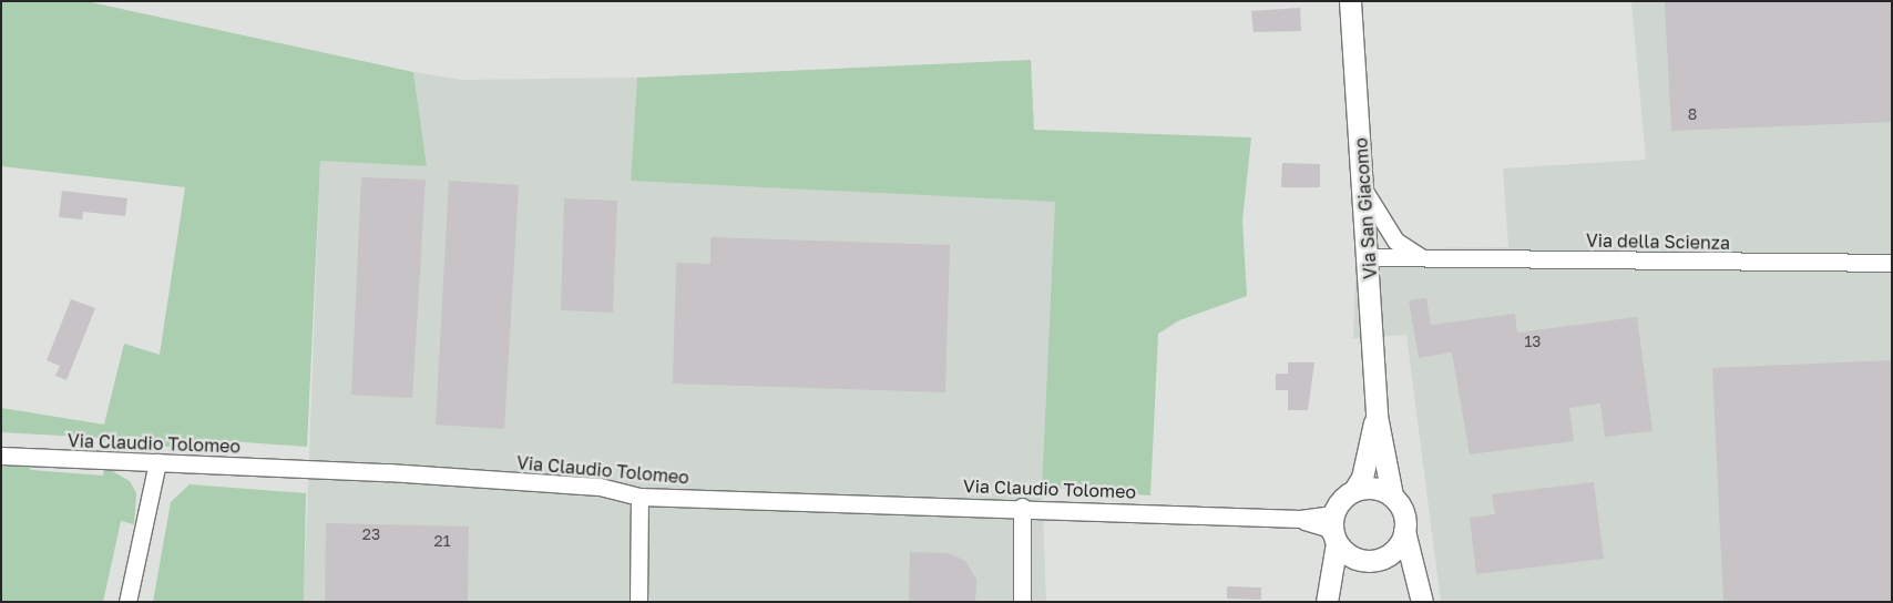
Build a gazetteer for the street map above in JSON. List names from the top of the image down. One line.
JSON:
{"streets":{"street":["Via San Giacomo","Via della Scienza","Via Claudio Tolomeo"]},"crossings":[["Via San Giacomo","Via della Scienza"],["Via San Giacomo","Via Claudio Tolomeo"]],"house_numbers":["8","13","23","21"]}
